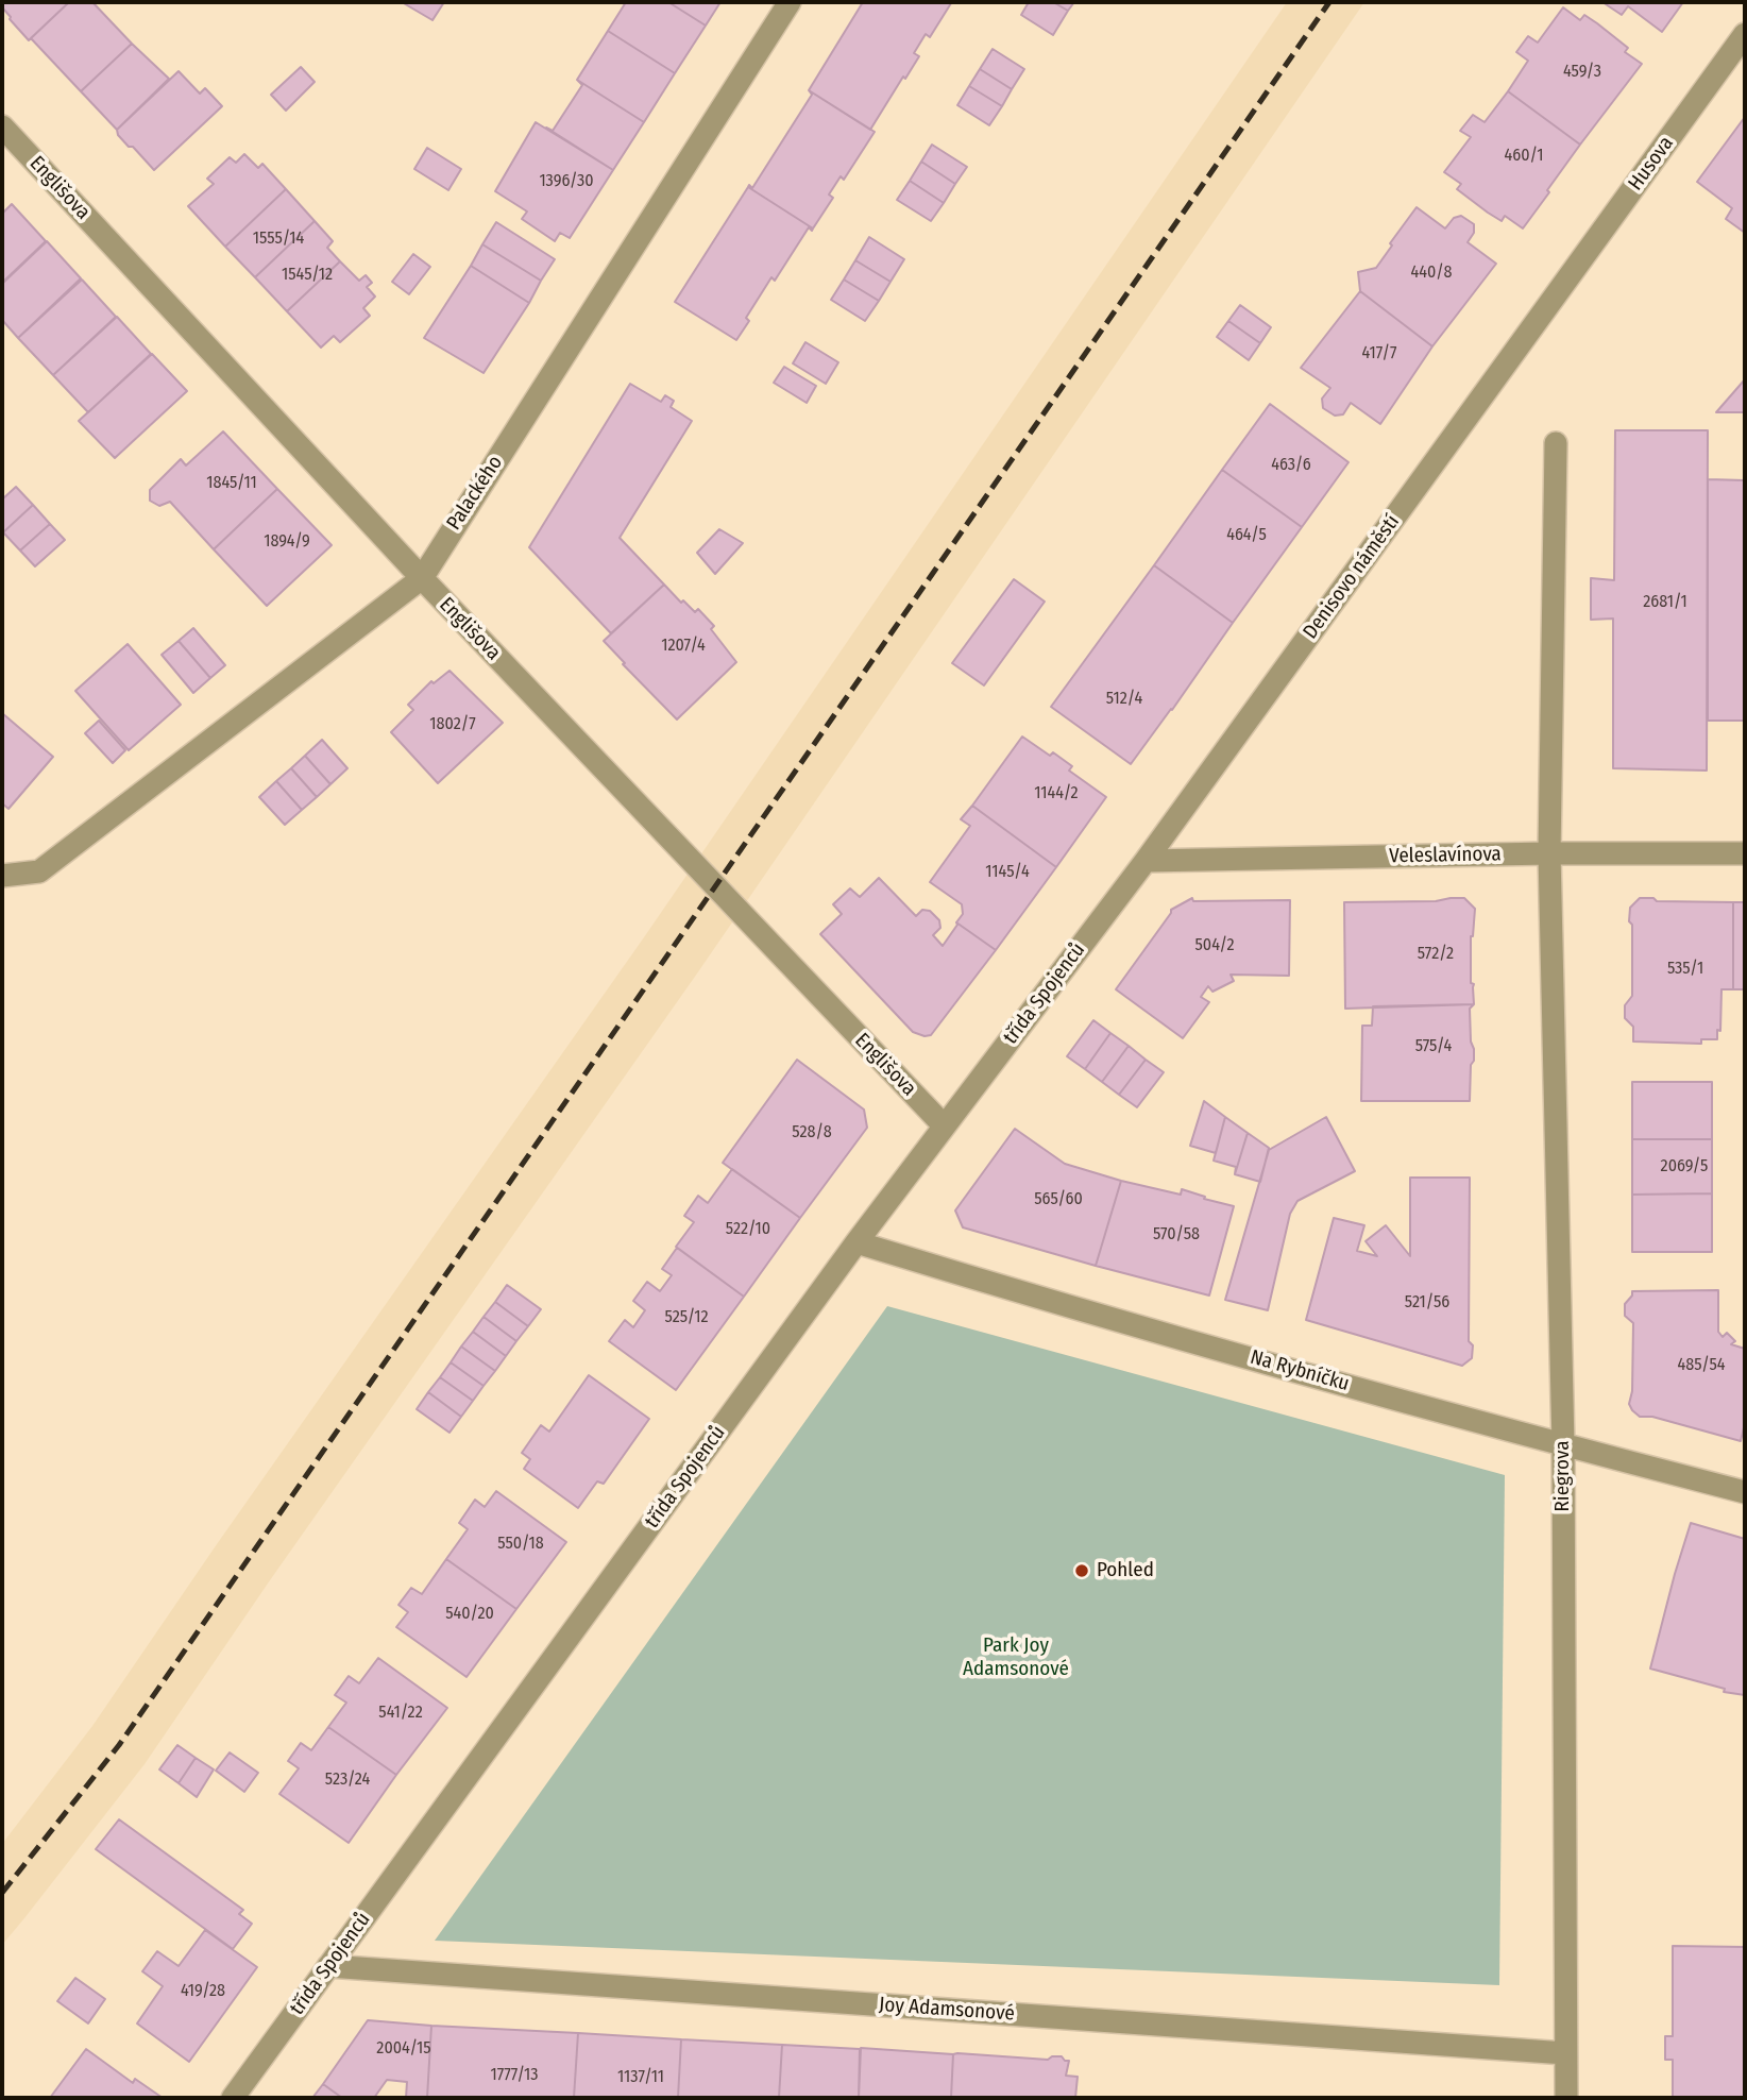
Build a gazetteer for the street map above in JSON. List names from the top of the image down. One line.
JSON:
{"streets":{"street":["Husova","Englišova","Palackého","Denisovo náměstí","Veleslavínova","třída Spojenců","Na Rybníčku","Riegrova","Joy Adamsonové"]},"crossings":[["Husova","Denisovo náměstí"],["Englišova","Palackého"],["Englišova","třída Spojenců"],["Denisovo náměstí","Veleslavínova"],["Denisovo náměstí","třída Spojenců"],["Veleslavínova","třída Spojenců"],["Veleslavínova","Riegrova"],["třída Spojenců","Na Rybníčku"],["třída Spojenců","Joy Adamsonové"],["Na Rybníčku","Riegrova"],["Riegrova","Joy Adamsonové"]],"parks":["Park Joy Adamsonové"],"places":["Pohled"],"house_numbers":["459/3","460/1","1396/30","1555/14","440/8","1545/12","417/7","463/6","1845/11","464/5","1894/9","2681/1","1207/4","512/4","1802/7","1144/2","1145/4","504/2","572/2","535/1","575/4","528/8","2069/5","565/60","522/10","570/58","521/56","525/12","485/54","550/18","540/20","541/22","523/24","419/28","2004/15","1777/13","1137/11"]}
